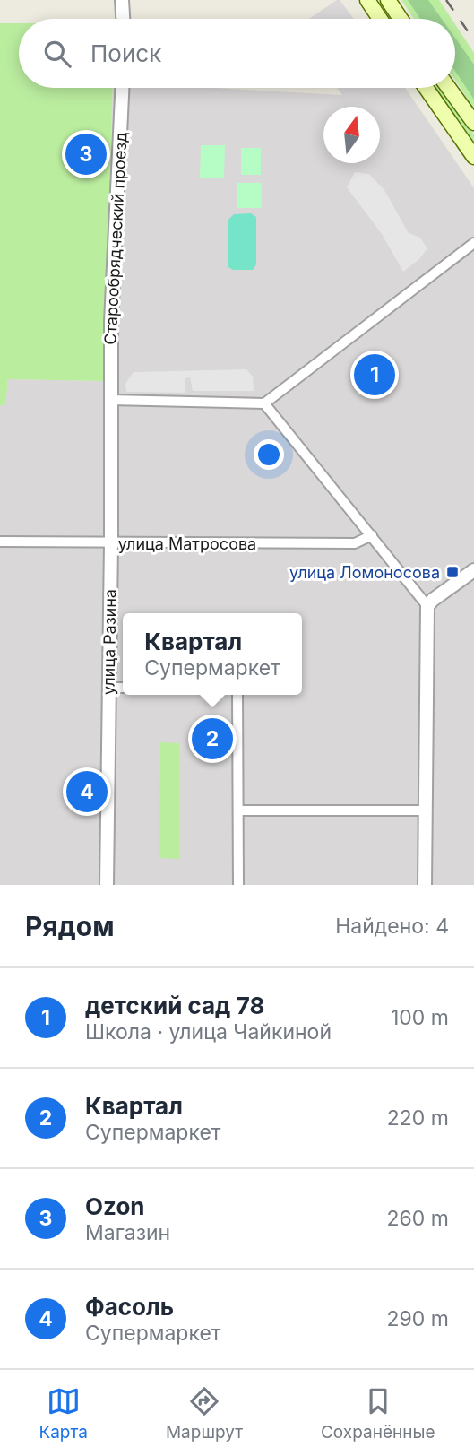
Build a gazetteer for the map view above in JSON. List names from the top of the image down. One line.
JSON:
{"streets":{"street":["Старообрядческий проезд","улица Матросова","улица Разина"]},"crossings":[["Старообрядческий проезд","улица Разина"],["улица Матросова","улица Разина"]],"places":{"transit":["улица Ломоносова"]},"north":"top","page":{"search":"Поиск","pins":["3","1","2","4"],"popup":["Квартал","Супермаркет"],"heading":["Рядом","Найдено: 4"],"list":[{"mark":"1","name":"детский сад 78","note":"Школа · улица Чайкиной","value":"100 m"},{"mark":"2","name":"Квартал","note":"Супермаркет","value":"220 m"},{"mark":"3","name":"Ozon","note":"Магазин","value":"260 m"},{"mark":"4","name":"Фасоль","note":"Супермаркет","value":"290 m"}],"nav":["Карта","Маршрут","Сохранённые"]}}
